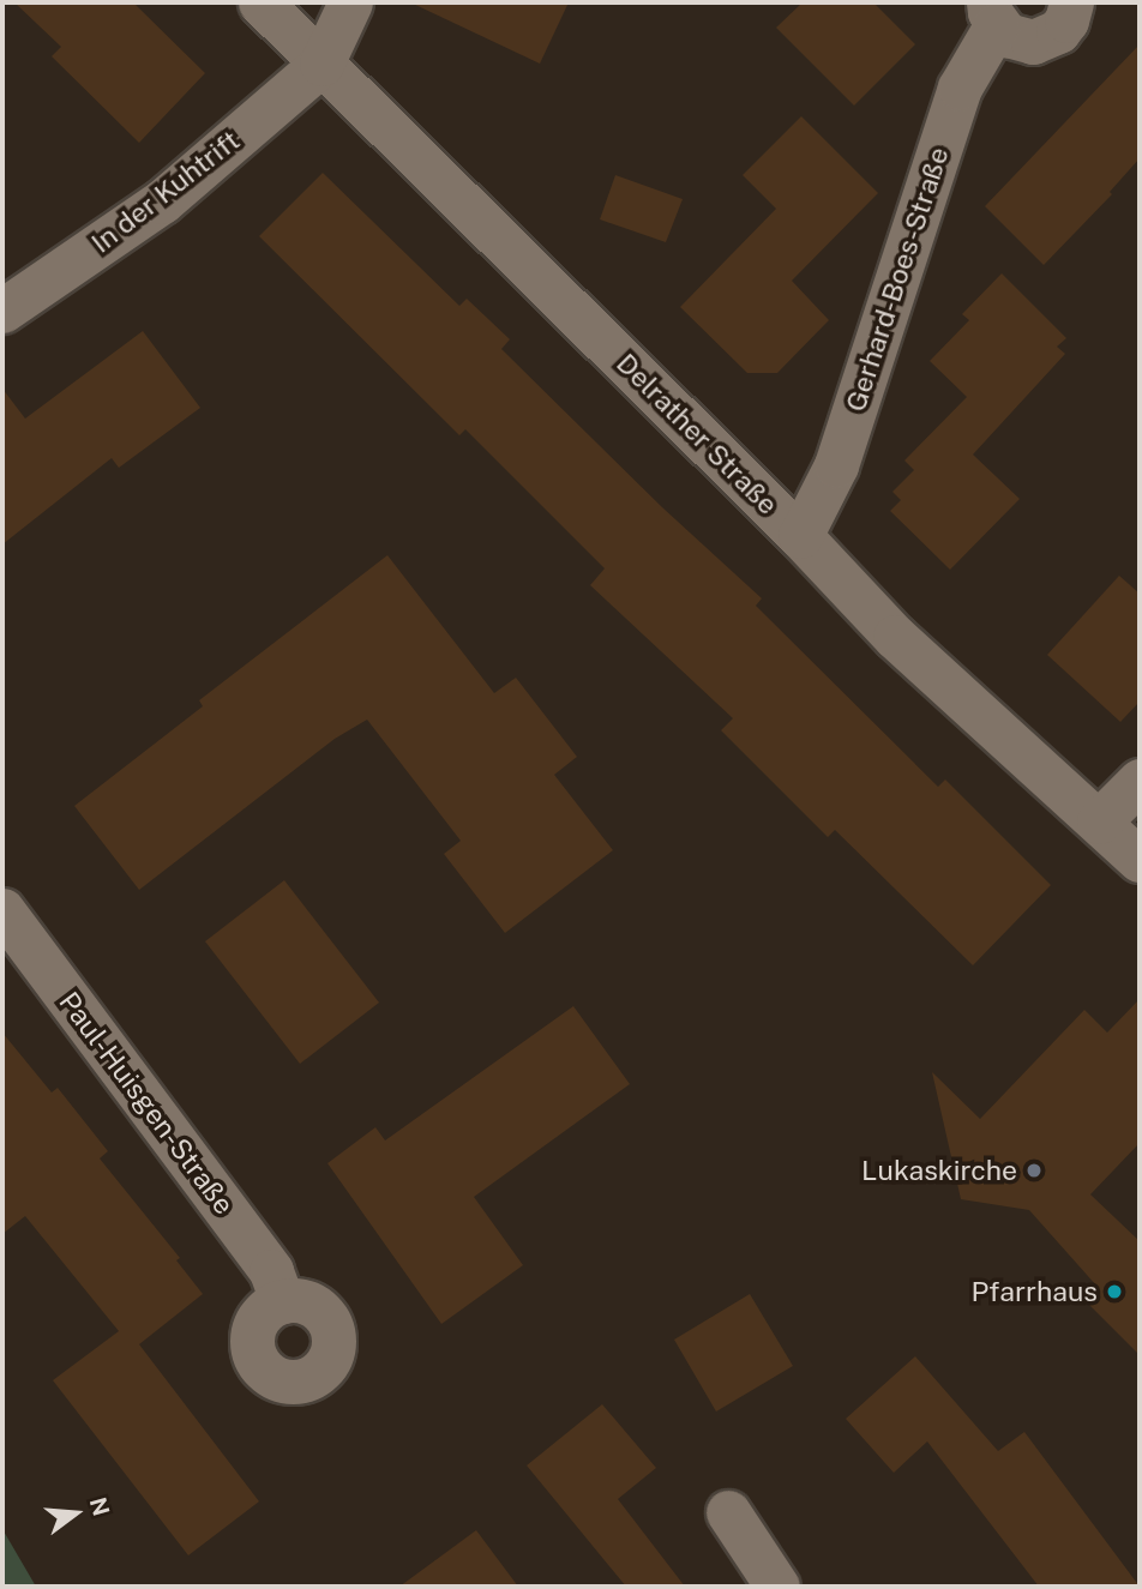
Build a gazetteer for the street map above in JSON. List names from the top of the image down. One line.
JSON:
{"streets":{"street":["In der Kuhtrift","Gerhard-Boes-Straße","Delrather Straße","Paul-Huisgen-Straße"]},"crossings":[["In der Kuhtrift","Delrather Straße"],["Gerhard-Boes-Straße","Delrather Straße"]],"places":["Lukaskirche","Pfarrhaus"],"north":"right"}
